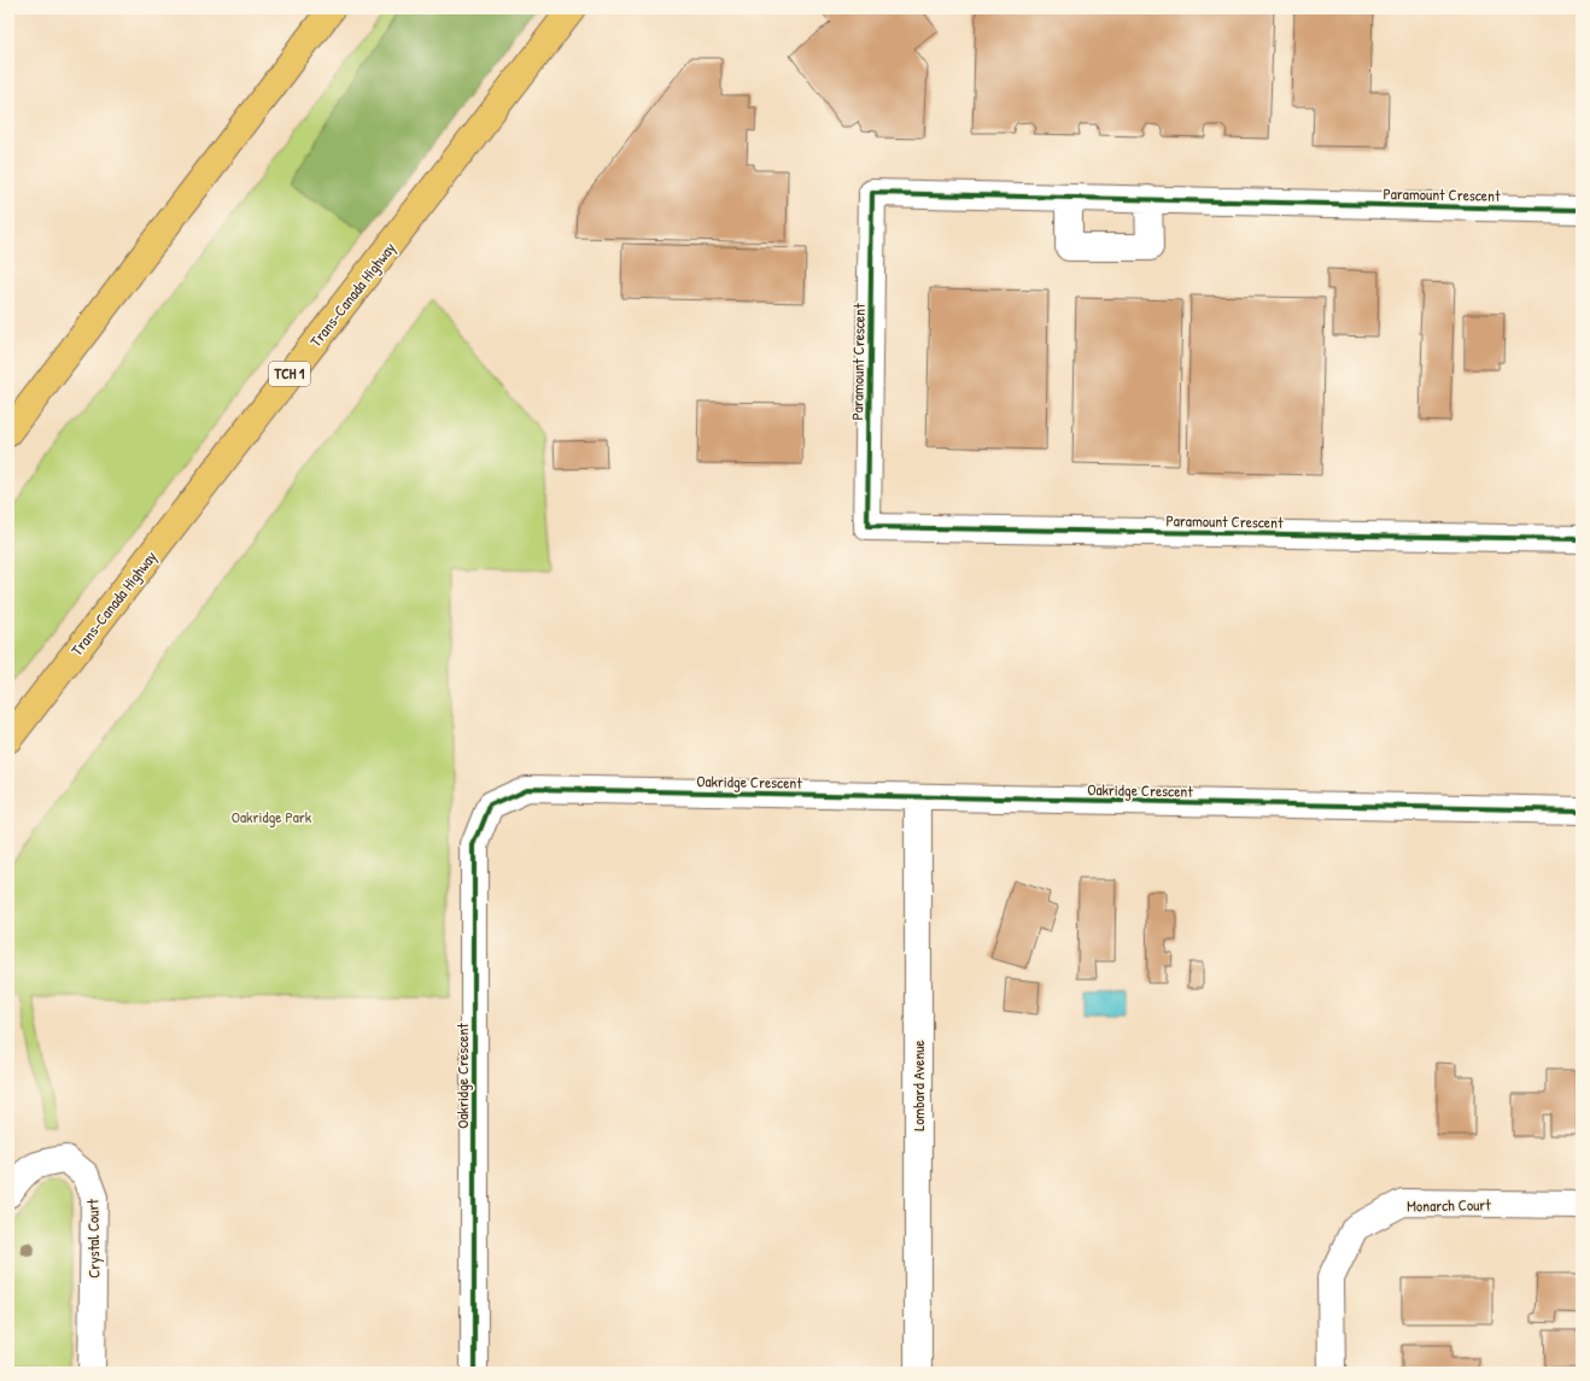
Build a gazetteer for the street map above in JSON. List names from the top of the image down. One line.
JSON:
{"streets":{"highway":["Trans-Canada Highway","TCH 1"],"street":["Paramount Crescent","Oakridge Crescent","Lombard Avenue","Monarch Court","Crystal Court"]},"crossings":[["Oakridge Crescent","Lombard Avenue"]],"parks":["Oakridge Park"]}
